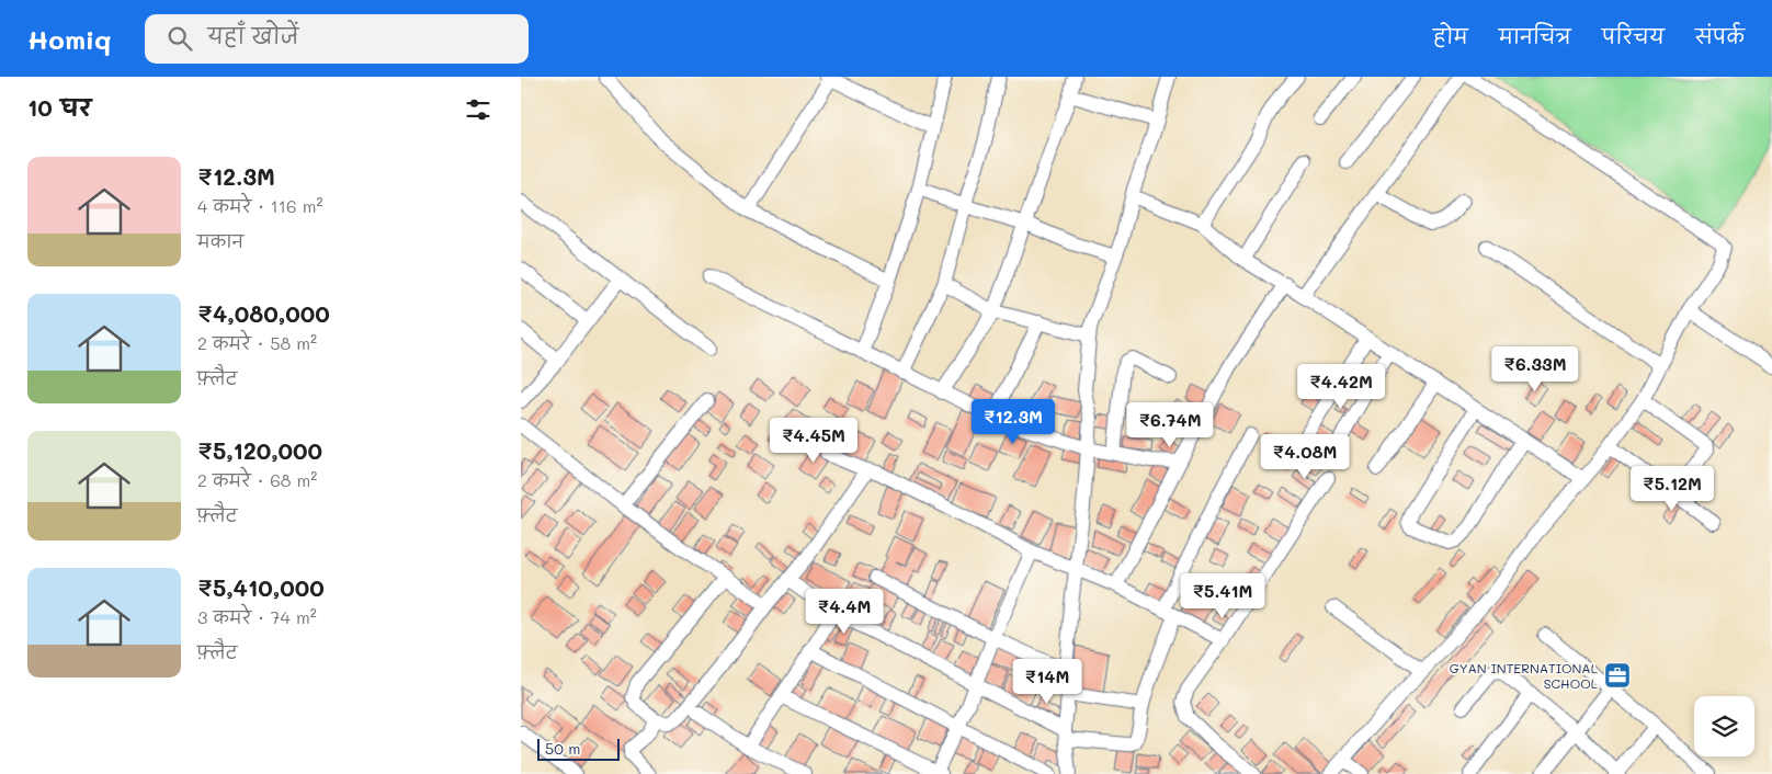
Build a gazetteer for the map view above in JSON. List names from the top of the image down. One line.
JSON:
{"places":{"office":["GYAN INTERNATIONAL SCHOOL"]},"scale_bar":"50 m","page":{"header":"Homiq","search":"यहाँ खोजें","nav":["होम","मानचित्र","परिचय","संपर्क"],"heading":"10 घर","list":[{"name":"₹12.3M","note":"4 कमरे · 116 m² · मकान"},{"name":"₹4,080,000","note":"2 कमरे · 58 m² · फ़्लैट"},{"name":"₹5,120,000","note":"2 कमरे · 68 m² · फ़्लैट"},{"name":"₹5,410,000","note":"3 कमरे · 74 m² · फ़्लैट"}],"price":["₹6.33M","₹4.42M","₹12.3M","₹6.74M","₹4.45M","₹4.08M","₹5.12M","₹5.41M","₹4.4M","₹14M"],"scale":"50 m"}}
